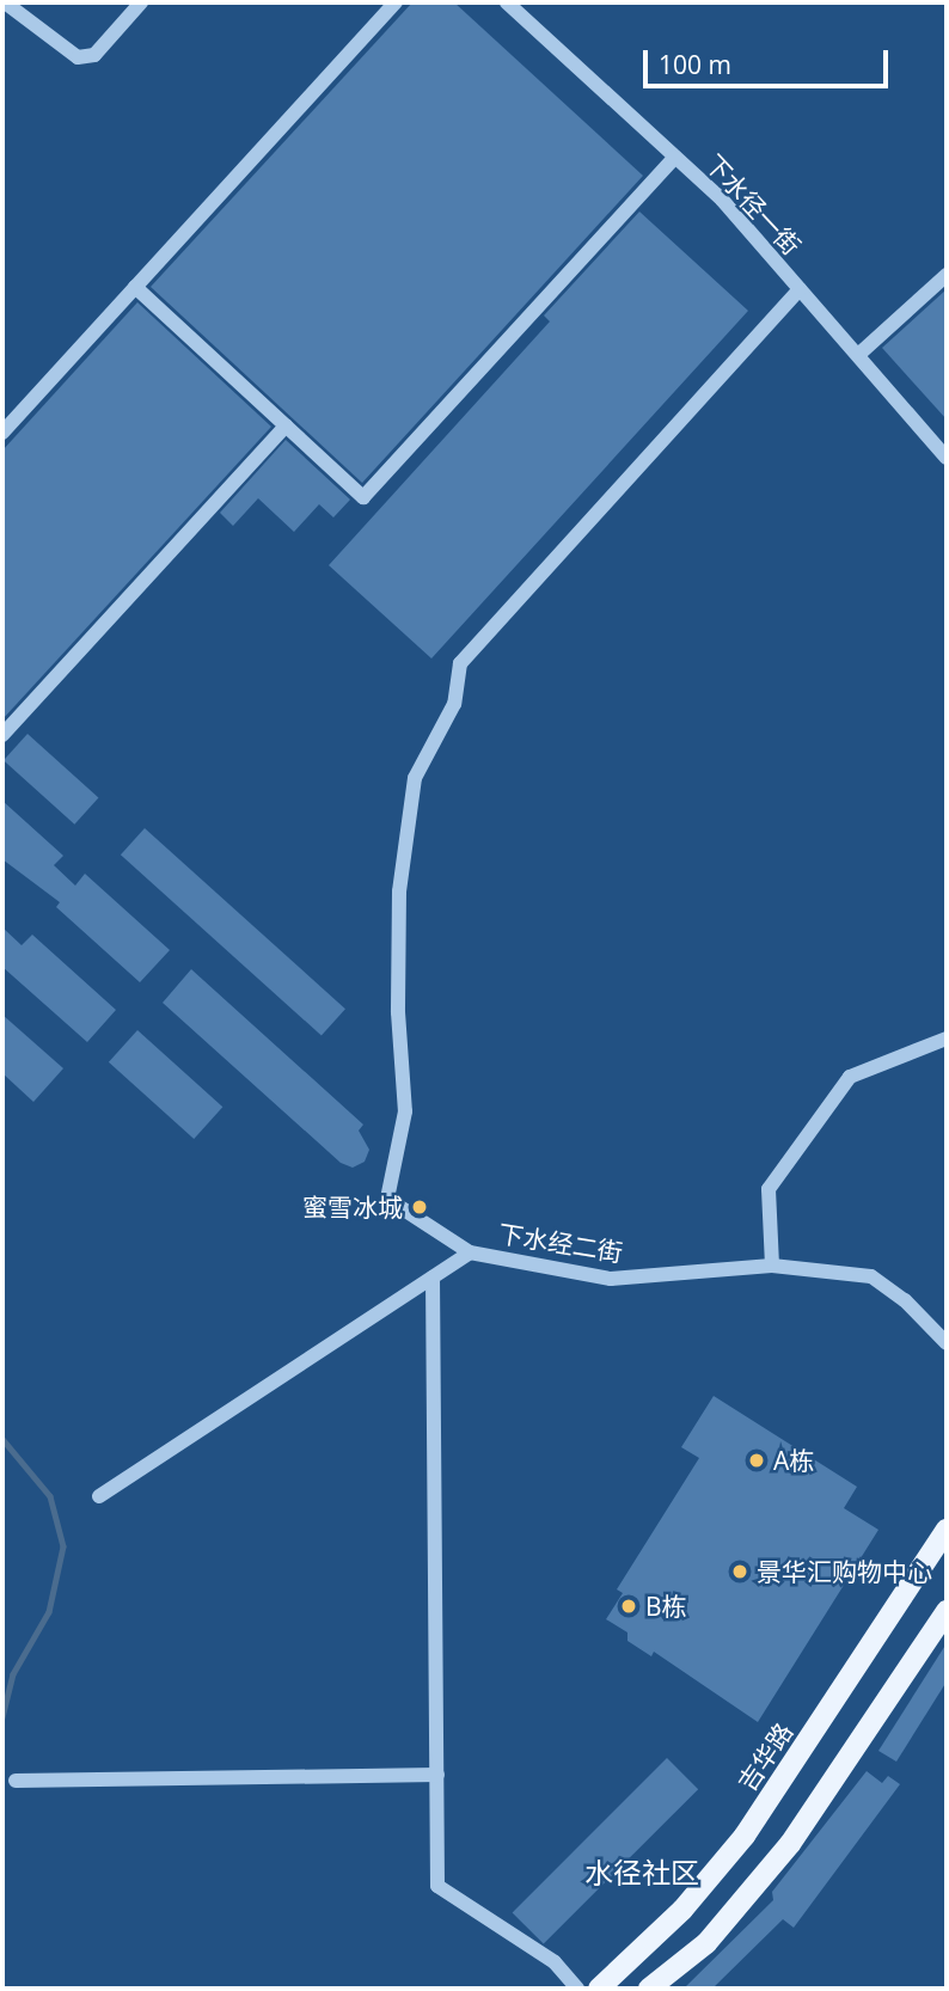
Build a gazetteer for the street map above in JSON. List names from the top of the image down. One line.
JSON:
{"streets":{"main road":["吉华路"],"street":["下水径一街","下水经二街"]},"crossings":[["下水径一街","下水经二街"]],"districts":["水径社区"],"places":["蜜雪冰城","A栋","景华汇购物中心","B栋"],"scale_bar":"100 m"}
